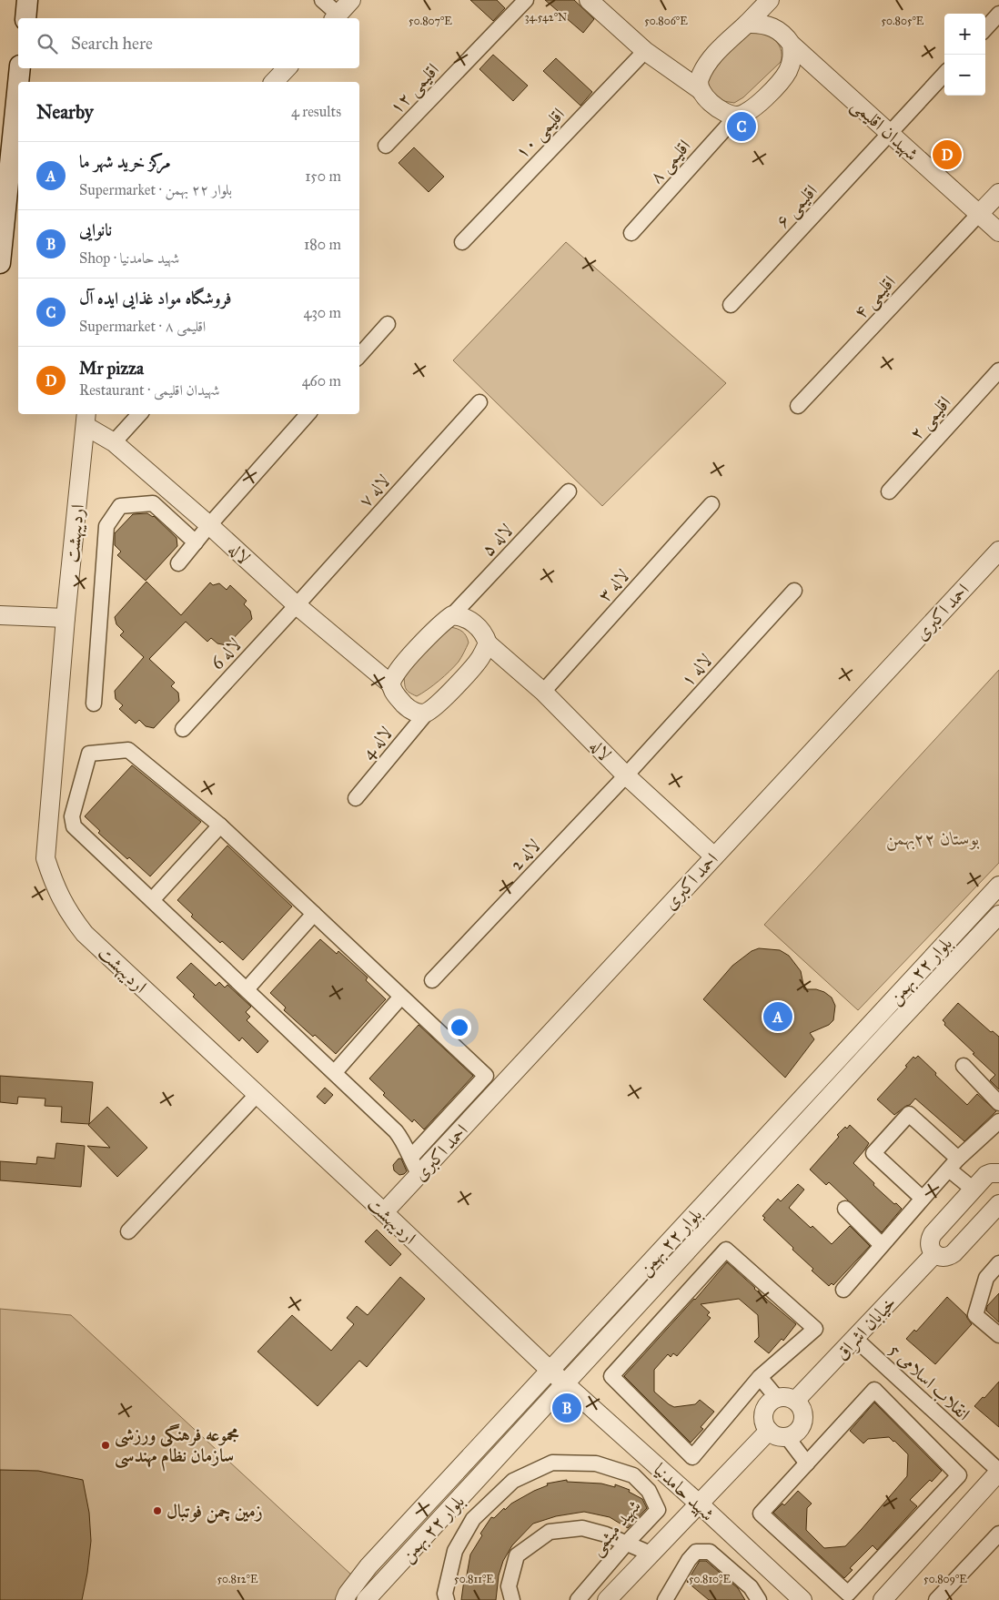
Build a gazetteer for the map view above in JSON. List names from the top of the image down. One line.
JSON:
{"streets":{"street":["اقلیمی ۱۲","شهیدان اقلیمی","اقلیمی ۱۰","اقلیمی ۸","اقلیمی ۶","اقلیمی ۴","اقلیمی ۲","لاله ۷","اردیبهشت","لاله ۵","لاله","لاله ۳","احمد اکبری","لاله 6","لاله ۱","لاله 4","لاله 2","بلوار ۲۲ بهمن","خیابان اشراق","انقلاب اسلامی 5","شهید حامدنیا","شهید میثمی"]},"crossings":[["شهیدان اقلیمی","اقلیمی ۸"],["شهیدان اقلیمی","اقلیمی ۶"],["شهیدان اقلیمی","اقلیمی ۴"],["لاله ۷","لاله"],["لاله ۷","لاله 6"],["اردیبهشت","لاله"],["اردیبهشت","احمد اکبری"],["اردیبهشت","بلوار ۲۲ بهمن"],["اردیبهشت","شهید حامدنیا"],["لاله ۵","لاله"],["لاله","لاله ۳"],["لاله","احمد اکبری"],["لاله","لاله 6"],["لاله","لاله ۱"],["لاله","لاله 4"],["لاله","لاله 2"],["لاله ۱","لاله 2"],["بلوار ۲۲ بهمن","شهید حامدنیا"],["خیابان اشراق","انقلاب اسلامی 5"]],"parks":["بوستان ۲۲بهمن"],"places":["مجموعه فرهنگی ورزشی سازمان نظام مهندسی","زمین چمن فوتبال"],"page":{"map_buttons":["+","−"],"search":"Search here","heading":["Nearby","4 results"],"pins":["C","D","A","B"],"list":[{"mark":"A","name":"مرکز خرید شهر ما","note":"Supermarket · بلوار ۲۲ بهمن","value":"150 m"},{"mark":"B","name":"نانوایی","note":"Shop · شهید حامدنیا","value":"180 m"},{"mark":"C","name":"فروشگاه مواد غذایی ایده آل","note":"Supermarket · اقلیمی ۸","value":"430 m"},{"mark":"D","name":"Mr pizza","note":"Restaurant · شهیدان اقلیمی","value":"460 m"}]},"coordinates":["34.542°N","50.805°E","50.807°E","50.806°E","50.812°E","50.811°E","50.810°E","50.809°E"]}
